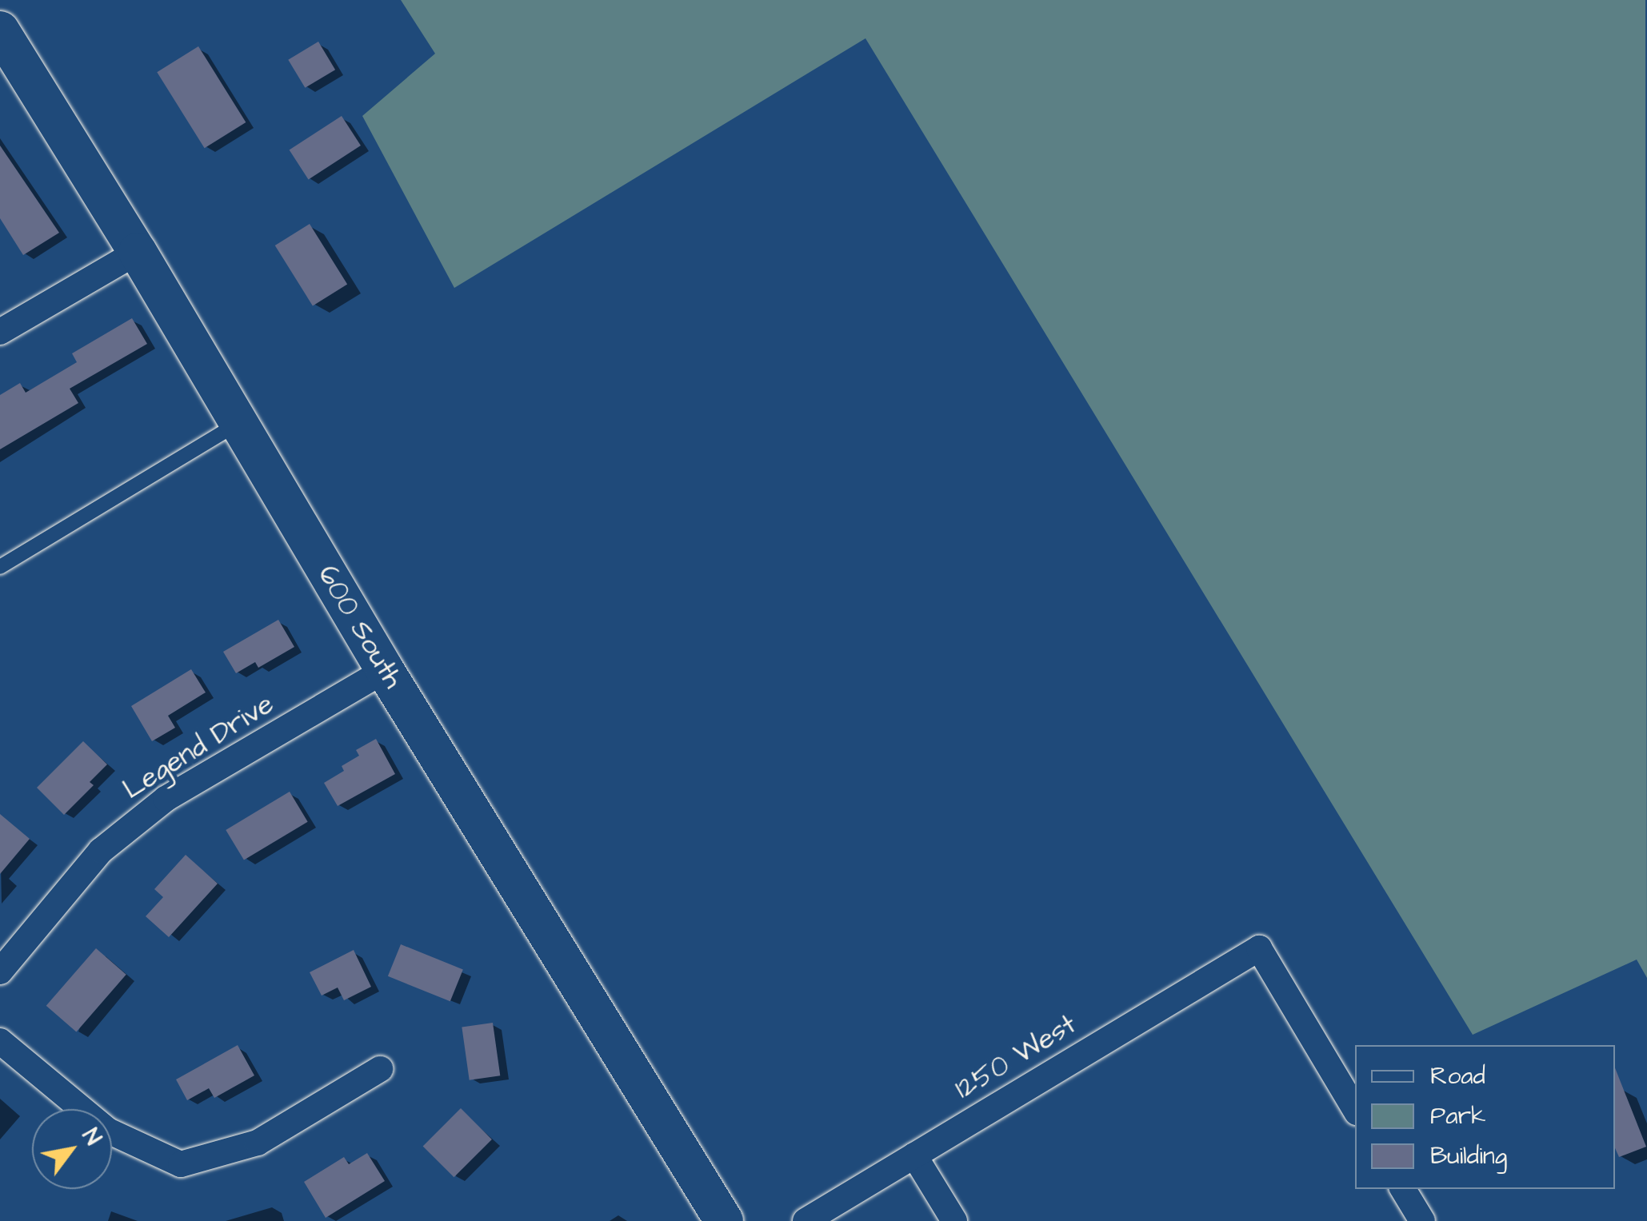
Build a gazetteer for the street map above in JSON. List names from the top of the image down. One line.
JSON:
{"streets":{"main road":["600 South"],"street":["Legend Drive","1250 West"]},"crossings":[["600 South","Legend Drive"]],"legend":["Road","Park","Building"],"north":"top right"}
